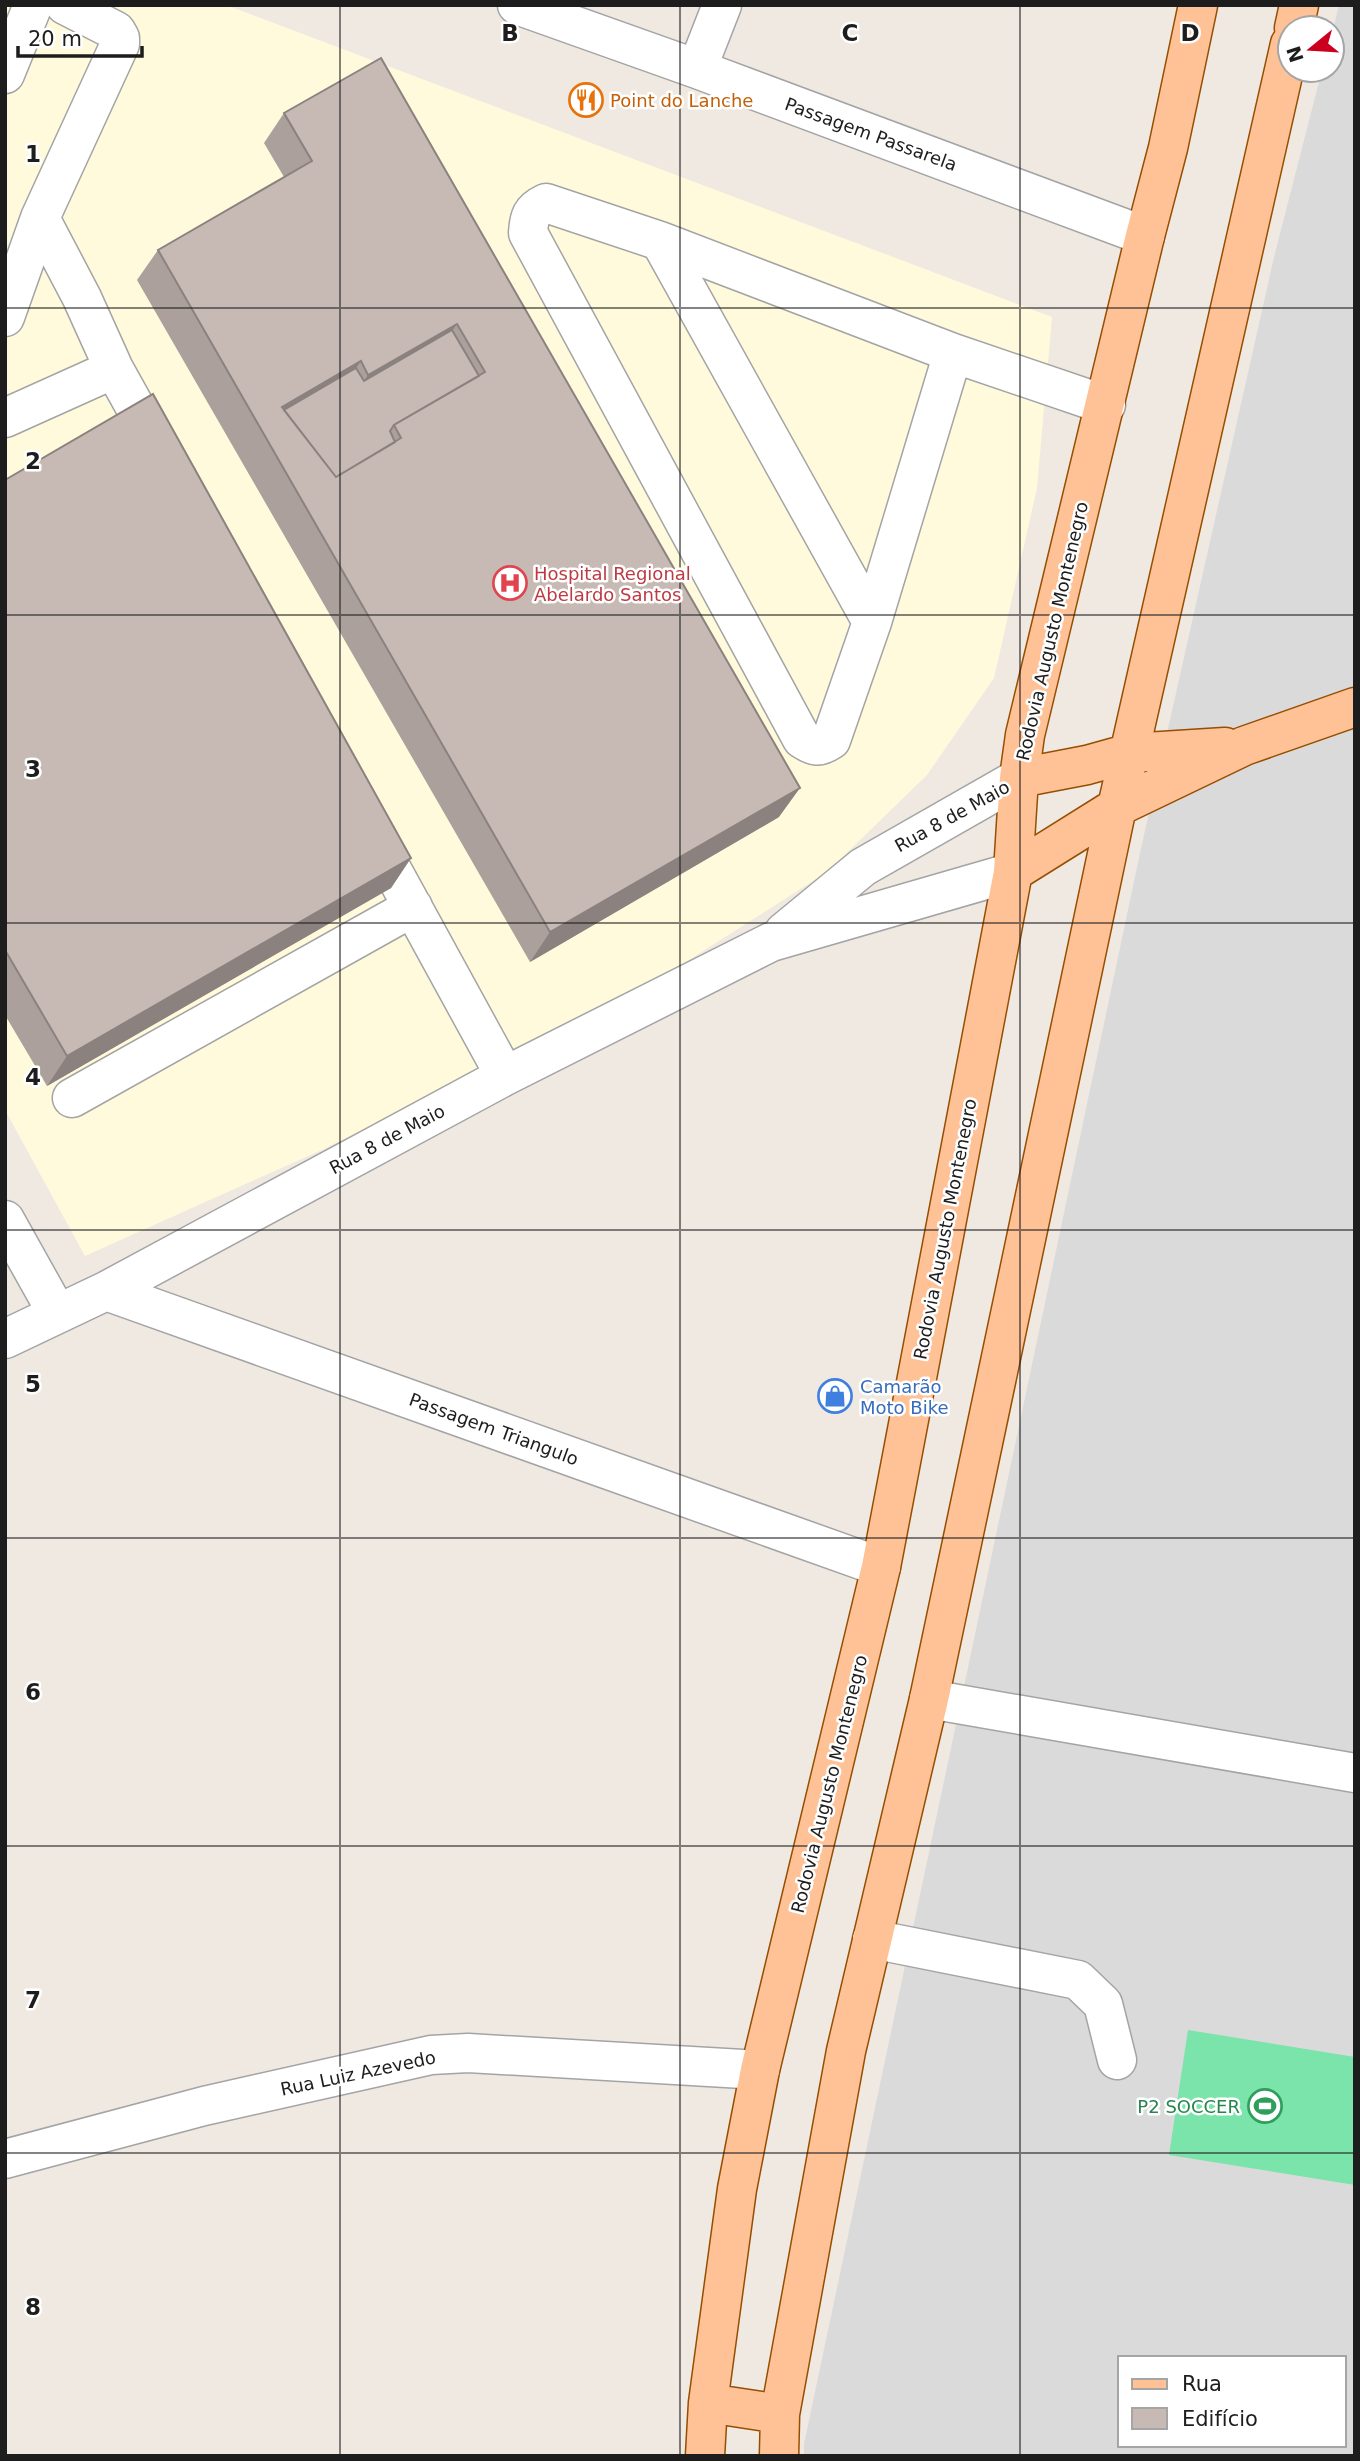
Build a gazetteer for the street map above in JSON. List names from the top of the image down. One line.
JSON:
{"streets":{"main road":["Rodovia Augusto Montenegro","Rua 8 de Maio"],"street":["Passagem Passarela","Passagem Triangulo","Rua Luiz Azevedo"]},"crossings":[["Passagem Passarela","Rodovia Augusto Montenegro"],["Rodovia Augusto Montenegro","Rua 8 de Maio"],["Rodovia Augusto Montenegro","Passagem Triangulo"],["Rodovia Augusto Montenegro","Rua Luiz Azevedo"],["Rua 8 de Maio","Passagem Triangulo"]],"places":{"restaurant":["Point do Lanche"],"hospital":["Hospital Regional Abelardo Santos"],"shop":["Camarão Moto Bike"],"sports":["P2 SOCCER"]},"legend":["Rua","Edifício"],"scale_bar":"20 m","north":"left","grid":{"columns":["B","C","D"],"rows":["1","2","3","4","5","6","7","8"]}}
